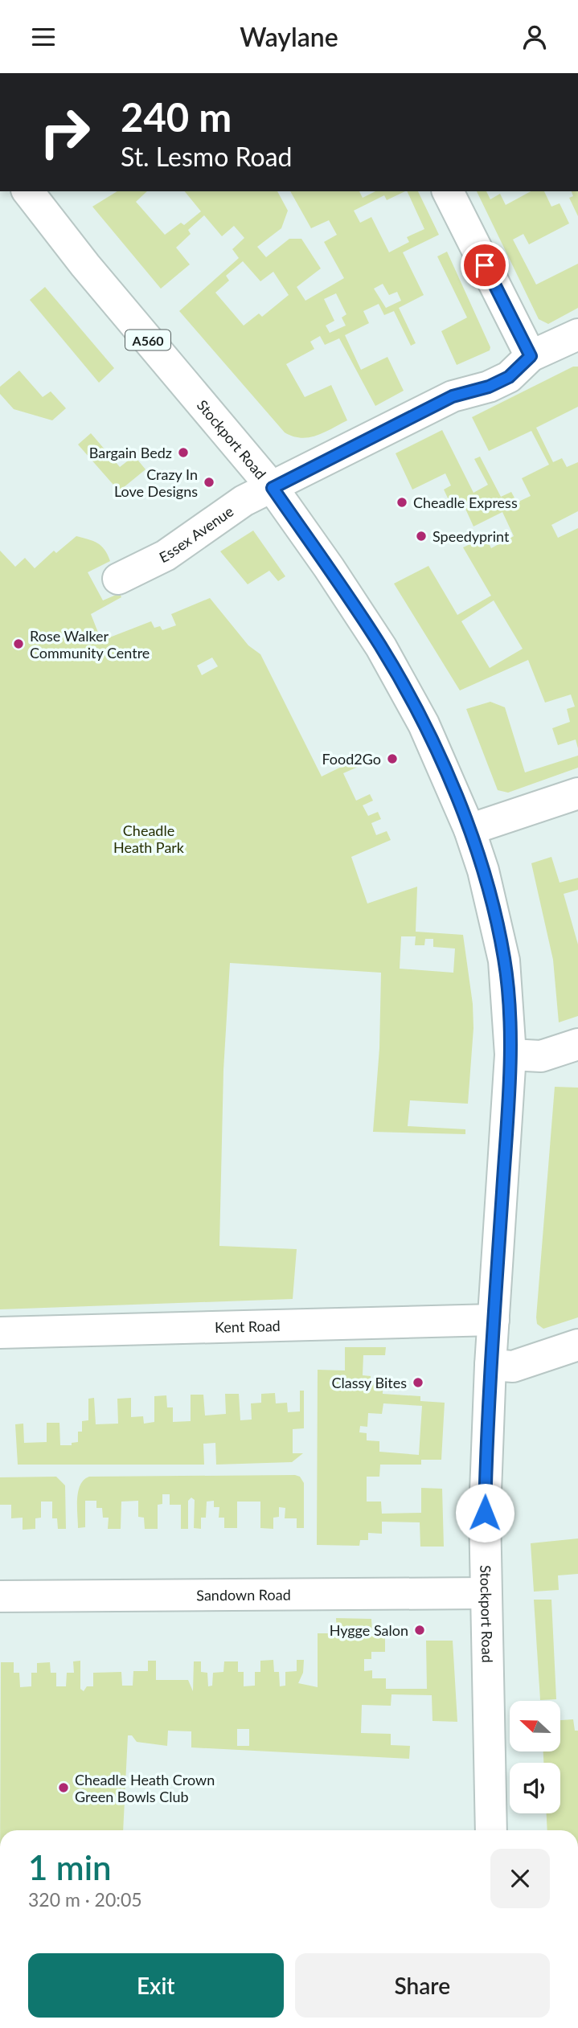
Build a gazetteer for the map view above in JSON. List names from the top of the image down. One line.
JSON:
{"streets":{"street":["A560","Stockport Road","Essex Avenue","Kent Road","Sandown Road"]},"crossings":[["Stockport Road","Essex Avenue"],["Stockport Road","Kent Road"],["Stockport Road","Sandown Road"]],"parks":["Cheadle Heath Park"],"places":["Bargain Bedz","Crazy In Love Designs","Cheadle Express","Speedyprint","Rose Walker Community Centre","Food2Go","Classy Bites","Hygge Salon","Cheadle Heath Crown Green Bowls Club"],"north":"left","page":{"header":"Waylane","turn":["240 m","St. Lesmo Road"],"heading":["1 min","320 m · 20:05"],"buttons":["Exit","Share"]}}
